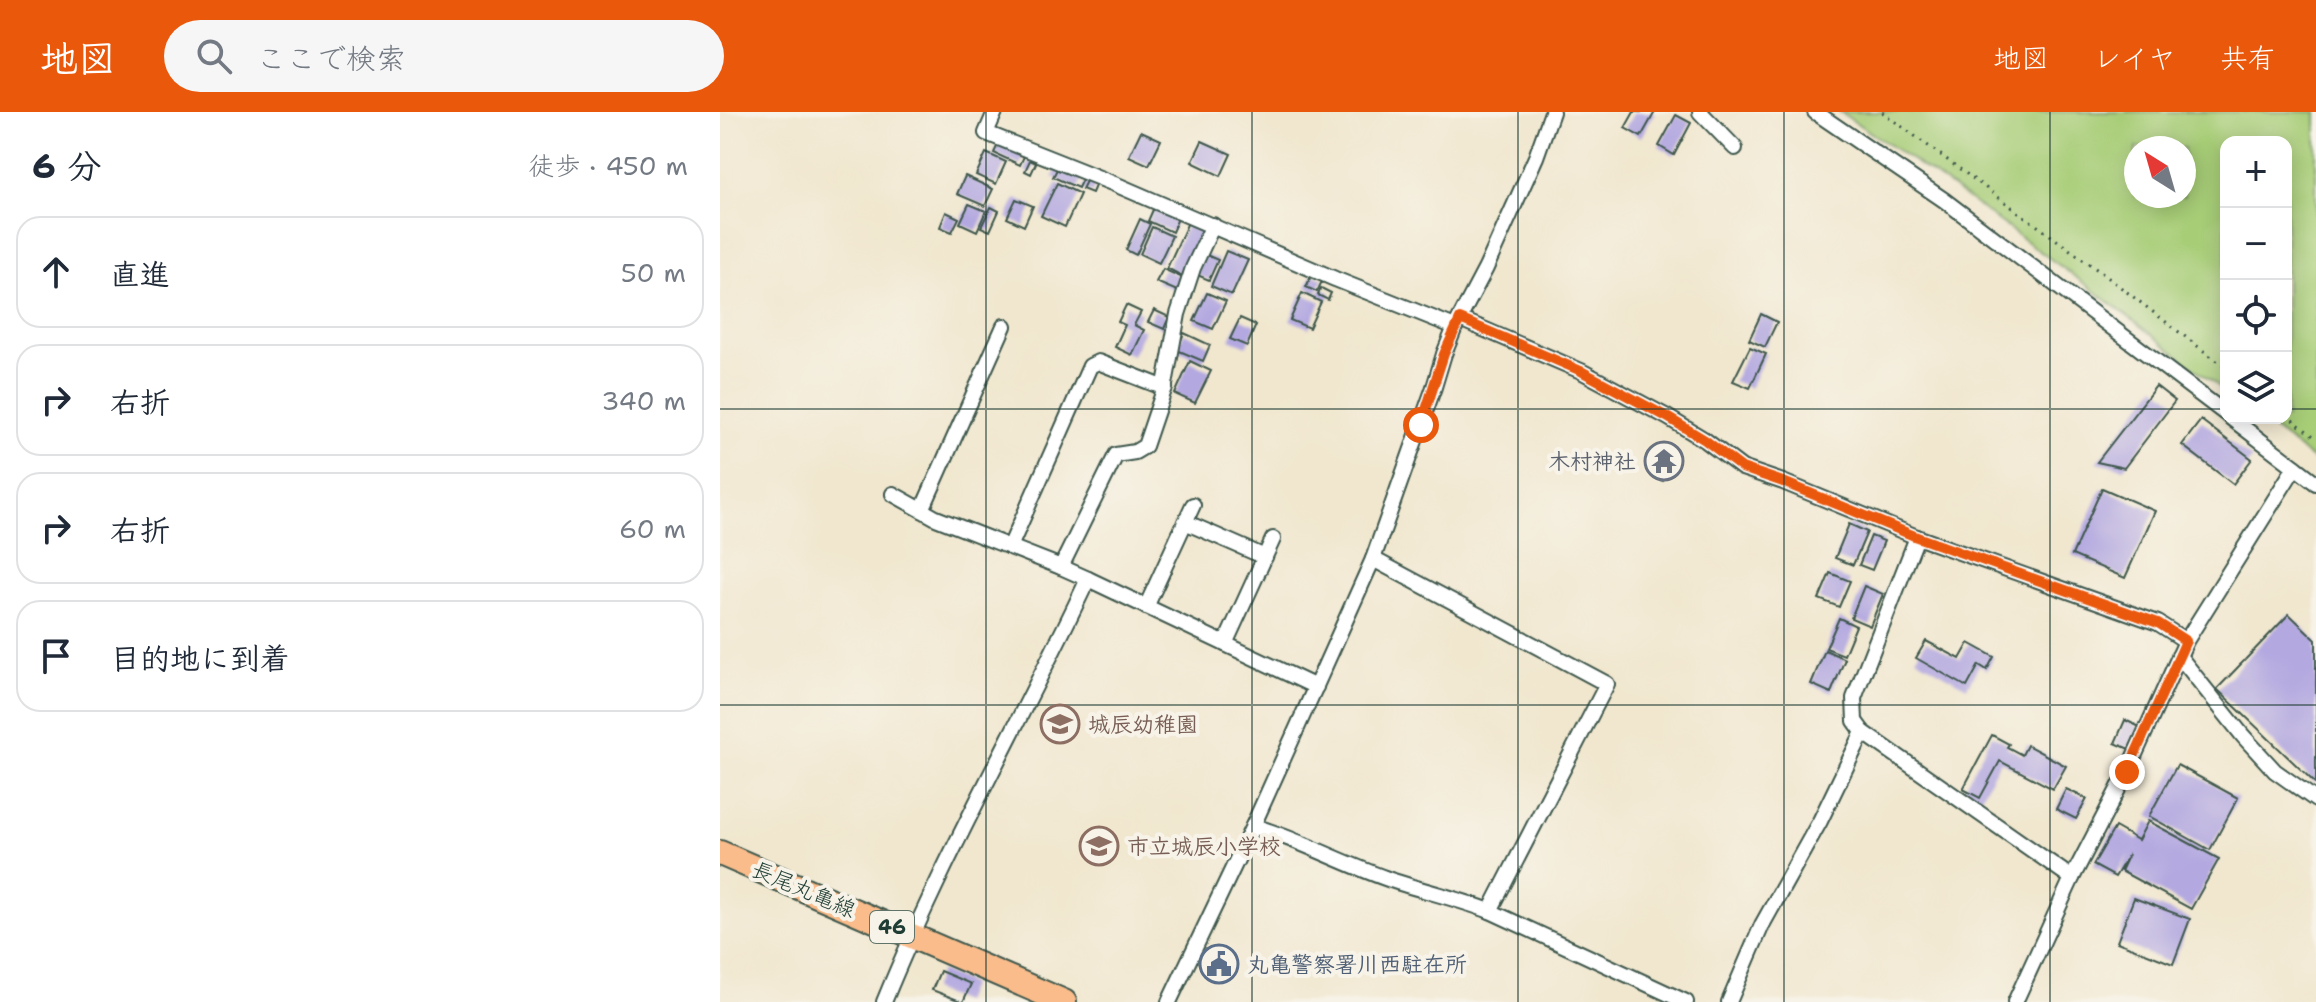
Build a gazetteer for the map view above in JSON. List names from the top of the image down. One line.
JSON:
{"streets":{"main road":["長尾丸亀線","46"]},"places":{"temple":["木村神社"],"school or university":["城辰幼稚園","市立城辰小学校"],"public building":["丸亀警察署川西駐在所"]},"north":"top left","page":{"header":"地図","search":"ここで検索","nav":["地図","レイヤ","共有"],"heading":["6 分","徒歩 · 450 m"],"map_buttons":["+","−"],"list":[["直進","50 m"],["右折","340 m"],["右折","60 m"],"目的地に到着"]}}
